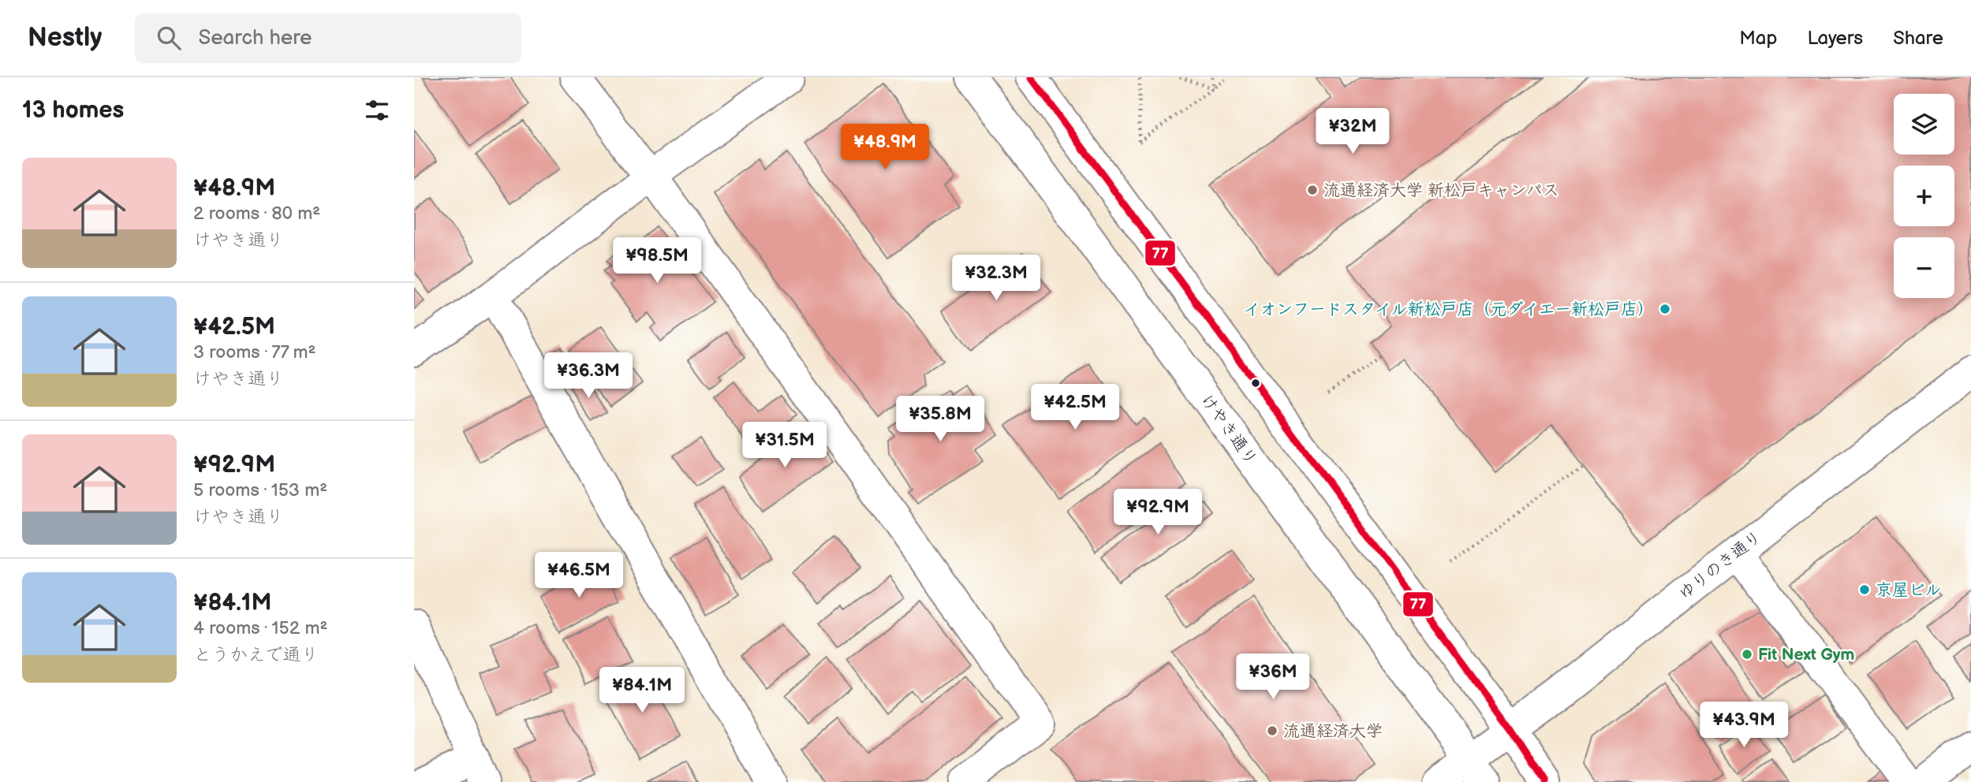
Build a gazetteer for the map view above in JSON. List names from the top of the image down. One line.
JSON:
{"streets":{"street":["けやき通り","ゆりのき通り"]},"crossings":[["けやき通り","ゆりのき通り"]],"places":["流通経済大学 新松戸キャンパス","イオンフードスタイル新松戸店（元ダイエー新松戸店）","京屋ビル","Fit Next Gym","流通経済大学"],"lines":["transit line 77"],"page":{"header":"Nestly","search":"Search here","nav":["Map","Layers","Share"],"heading":"13 homes","map_buttons":["+","−"],"price":["¥32M","¥48.9M","¥98.5M","¥32.3M","¥36.3M","¥42.5M","¥35.8M","¥31.5M","¥92.9M","¥46.5M","¥36M","¥84.1M","¥43.9M"],"list":[{"name":"¥48.9M","note":"2 rooms · 80 m² · けやき通り"},{"name":"¥42.5M","note":"3 rooms · 77 m² · けやき通り"},{"name":"¥92.9M","note":"5 rooms · 153 m² · けやき通り"},{"name":"¥84.1M","note":"4 rooms · 152 m² · とうかえで通り"}]}}
